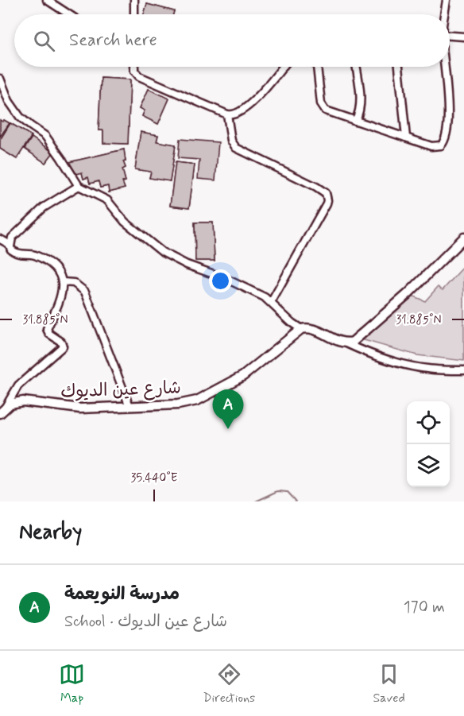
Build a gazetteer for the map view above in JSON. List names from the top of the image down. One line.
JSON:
{"streets":{"street":["شارع عين الديوك"]},"page":{"search":"Search here","pins":"A","heading":"Nearby","list":[{"mark":"A","name":"مدرسة النويعمة","note":"School · شارع عين الديوك","value":"170 m"}],"nav":["Map","Directions","Saved"]},"coordinates":["31.885°N","35.440°E"]}
